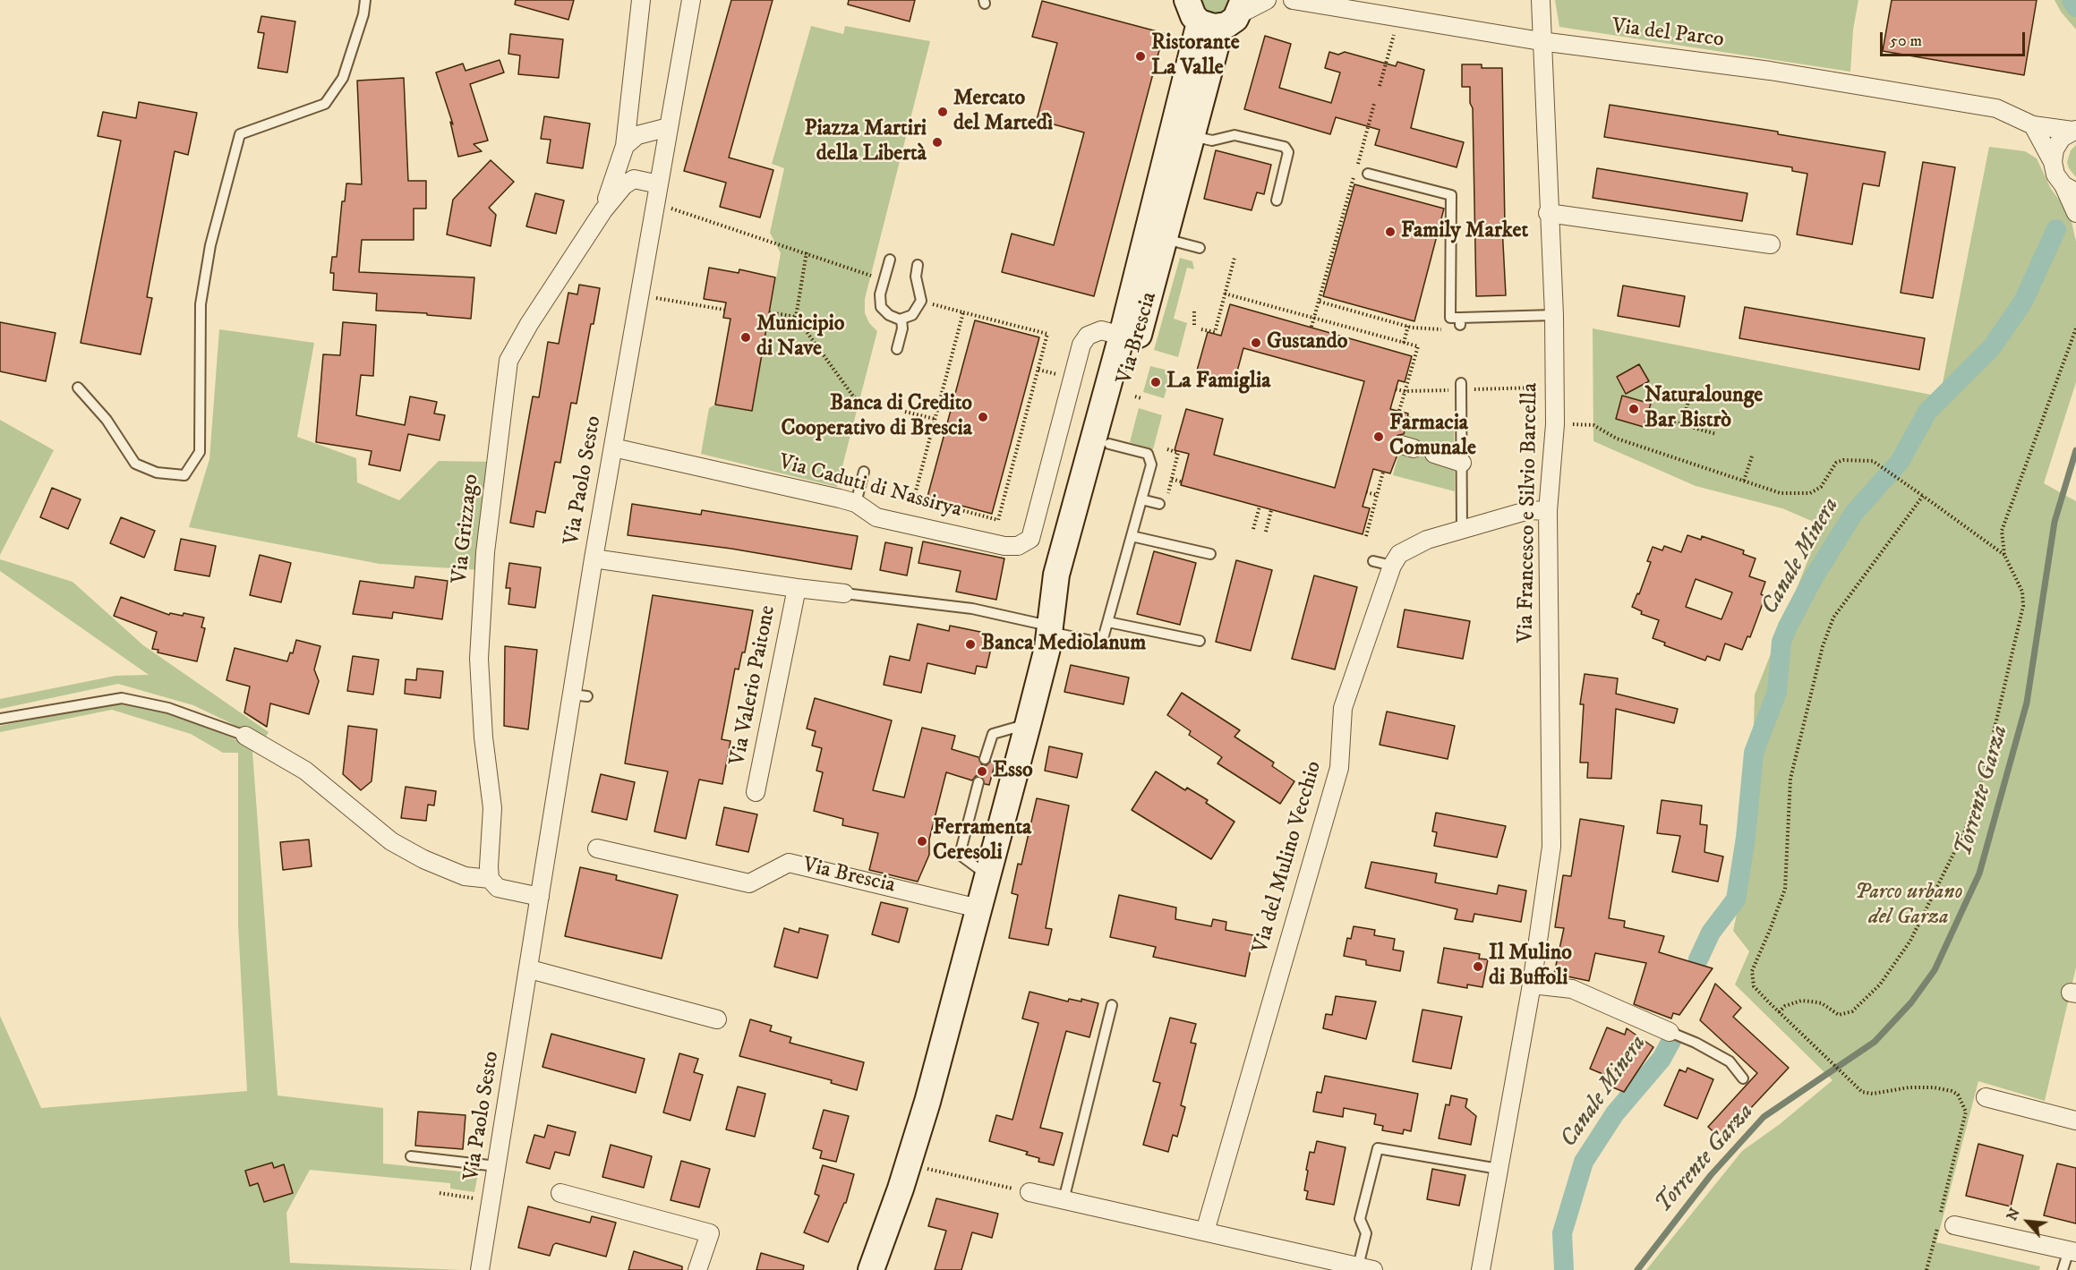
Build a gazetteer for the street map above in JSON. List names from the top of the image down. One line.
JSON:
{"streets":{"main road":["Via Brescia"],"street":["Via del Parco","Via Paolo Sesto","Via Caduti di Nassirya","Via Francesco e Silvio Barcella","Via Grizzago","Via Valerio Paitone","Via del Mulino Vecchio"]},"crossings":[["Via del Parco","Via Francesco e Silvio Barcella"],["Via Brescia","Via Caduti di Nassirya"],["Via Paolo Sesto","Via Caduti di Nassirya"],["Via Paolo Sesto","Via Grizzago"],["Via Paolo Sesto","Via Valerio Paitone"],["Via Francesco e Silvio Barcella","Via del Mulino Vecchio"]],"water":["Canale Minera","Torrente Garza"],"parks":["Parco urbano del Garza"],"places":["Ristorante La Valle","Mercato del Martedì","Piazza Martiri della Libertà","Family Market","Municipio di Nave","Gustando","La Famiglia","Naturalounge Bar Bistrò","Banca di Credito Cooperativo di Brescia","Farmacia Comunale","Banca Mediolanum","Esso","Ferramenta Ceresoli","Il Mulino di Buffoli"],"scale_bar":"50 m","north":"top left"}
